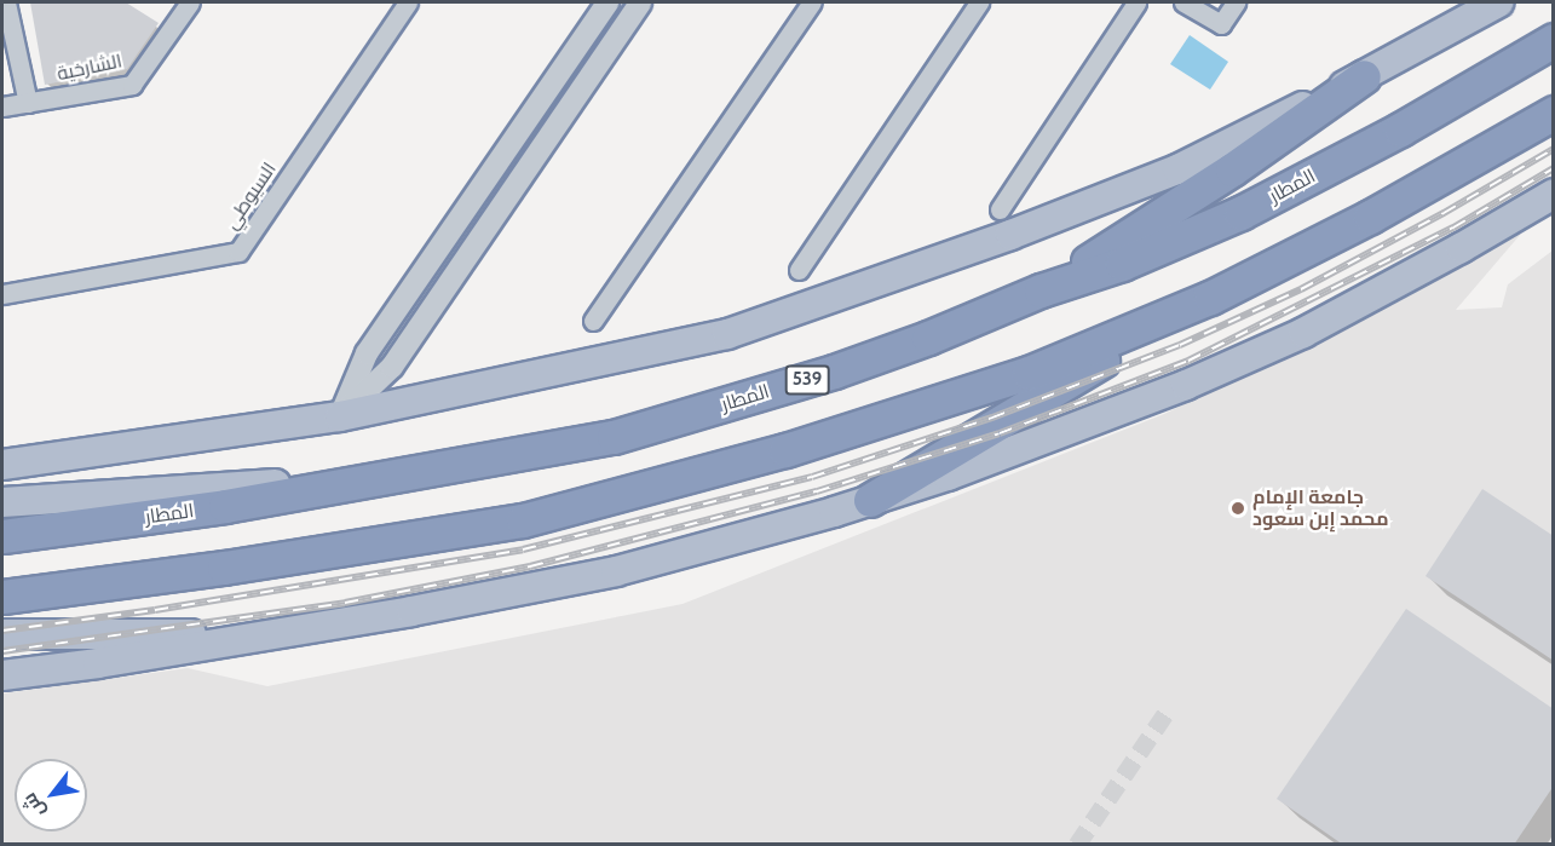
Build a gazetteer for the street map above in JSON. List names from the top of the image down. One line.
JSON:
{"streets":{"highway":["المطار","539"],"street":["الشارخية","السيوطي"]},"places":["جامعة الإمام محمد إبن سعود"],"north":"bottom left"}
